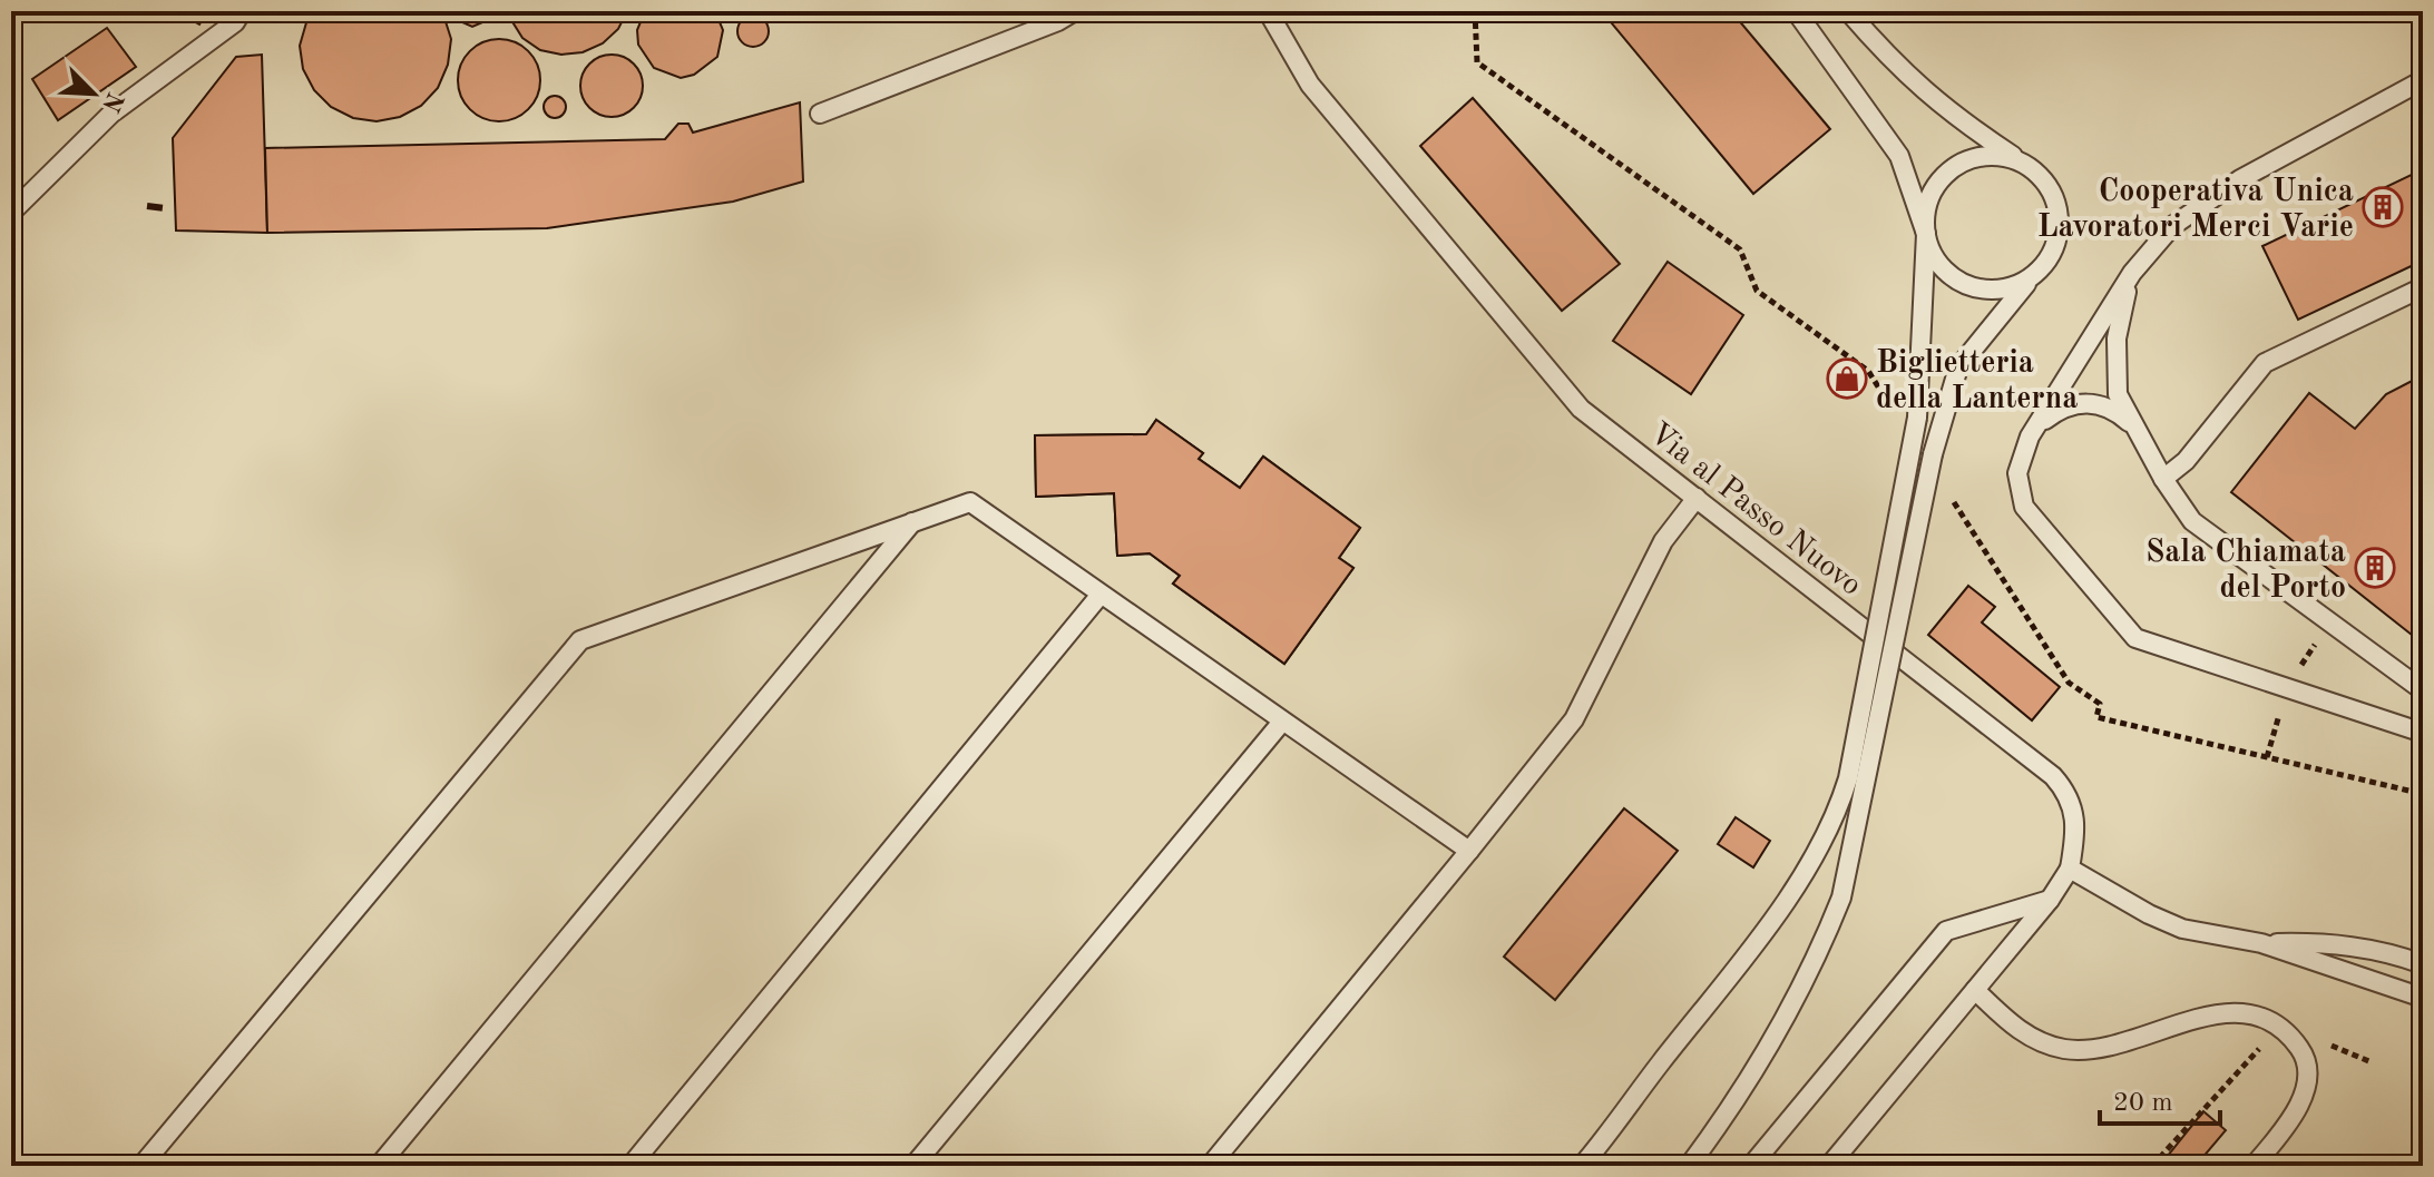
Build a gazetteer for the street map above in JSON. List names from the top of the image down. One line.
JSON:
{"streets":{"lane":["Via al Passo Nuovo"]},"places":{"building":["Cooperativa Unica Lavoratori Merci Varie","Sala Chiamata del Porto"],"shop":["Biglietteria della Lanterna"]},"scale_bar":"20 m","north":"bottom right"}
